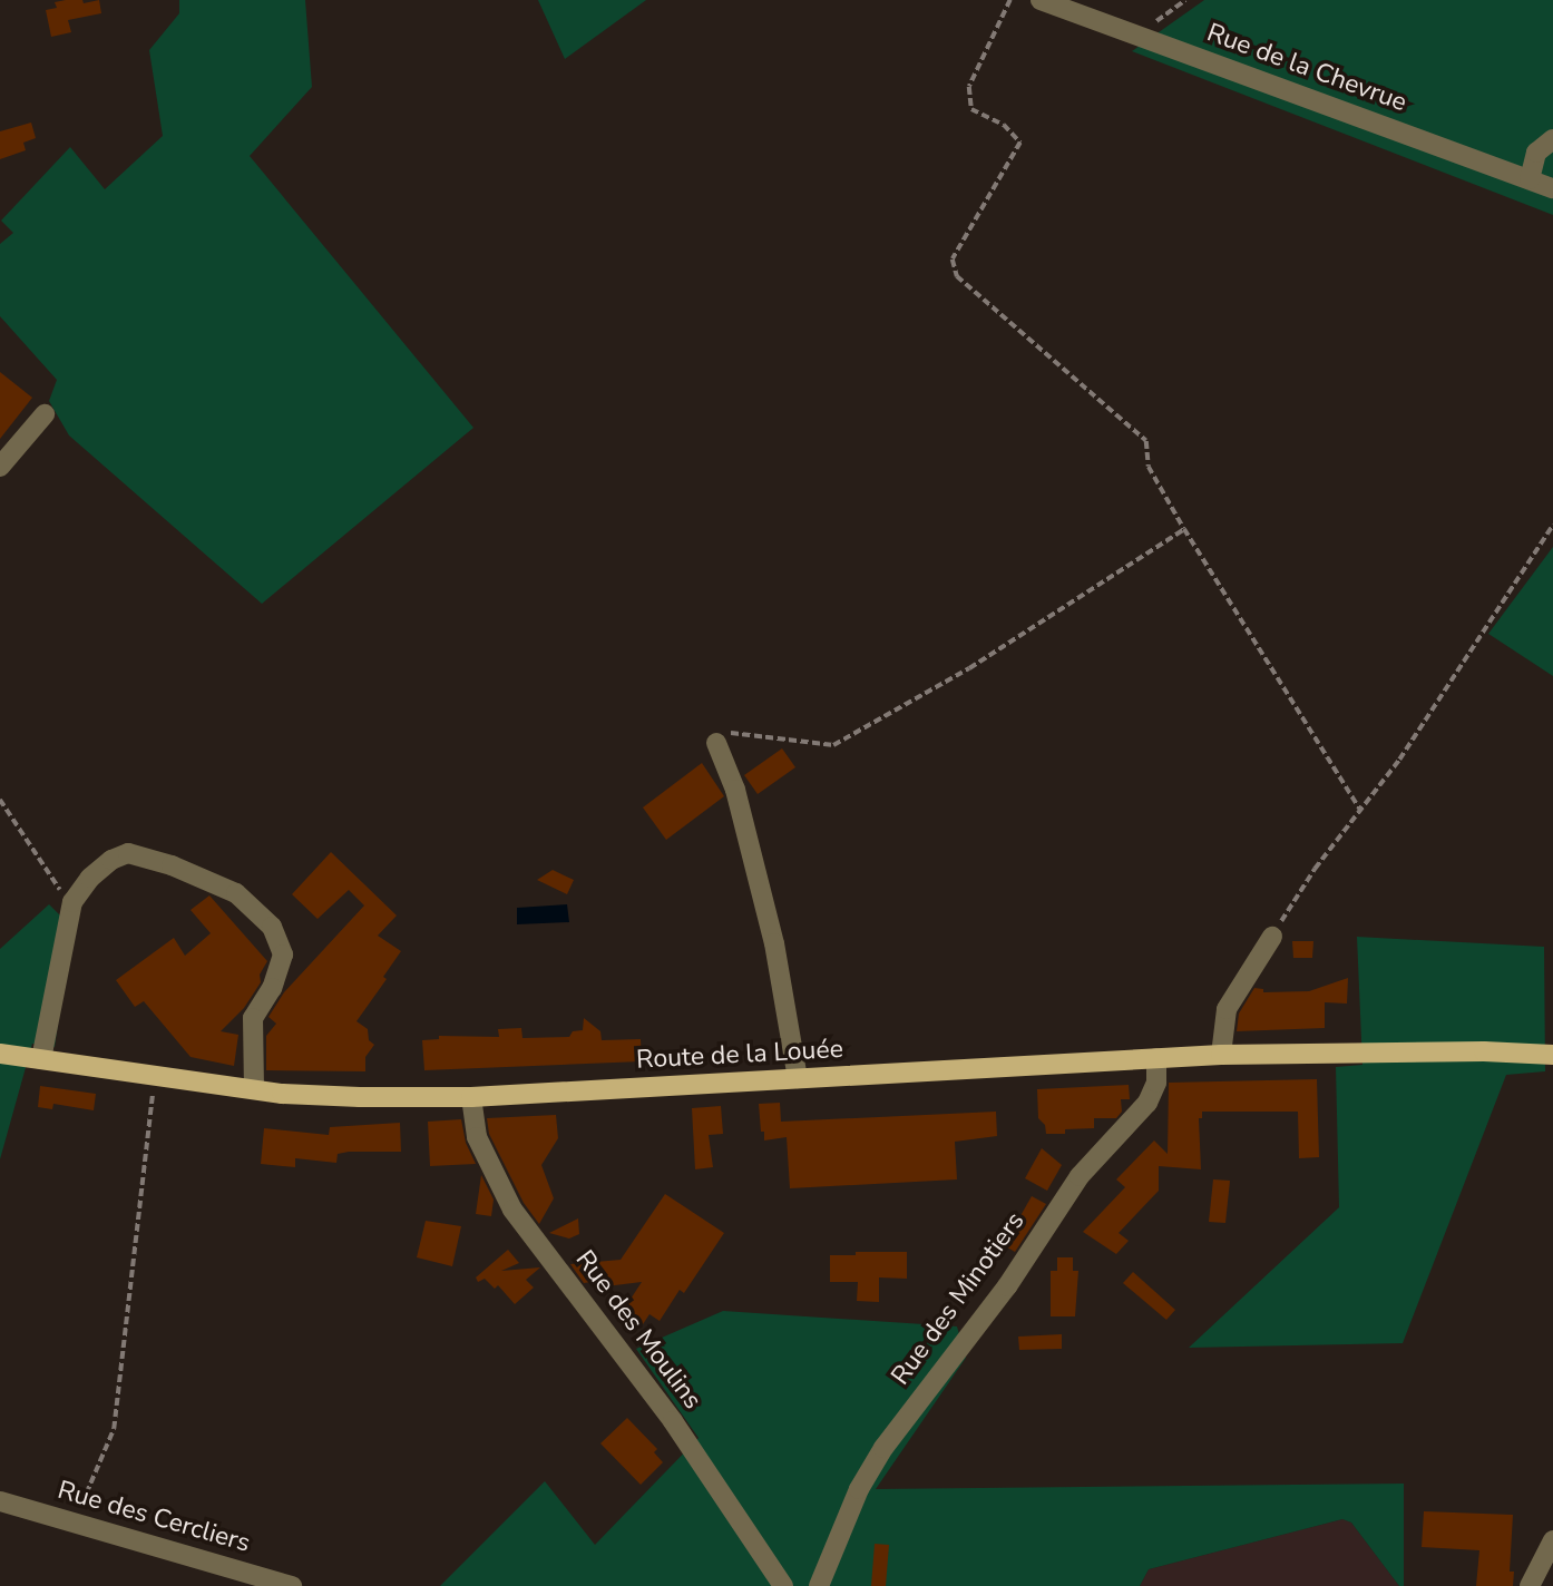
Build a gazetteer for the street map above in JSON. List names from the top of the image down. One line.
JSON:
{"streets":{"main road":["Route de la Louée"],"street":["Rue de la Chevrue","Rue des Minotiers","Rue des Moulins","Rue des Cercliers"]},"crossings":[["Route de la Louée","Rue des Minotiers"],["Route de la Louée","Rue des Moulins"]]}
